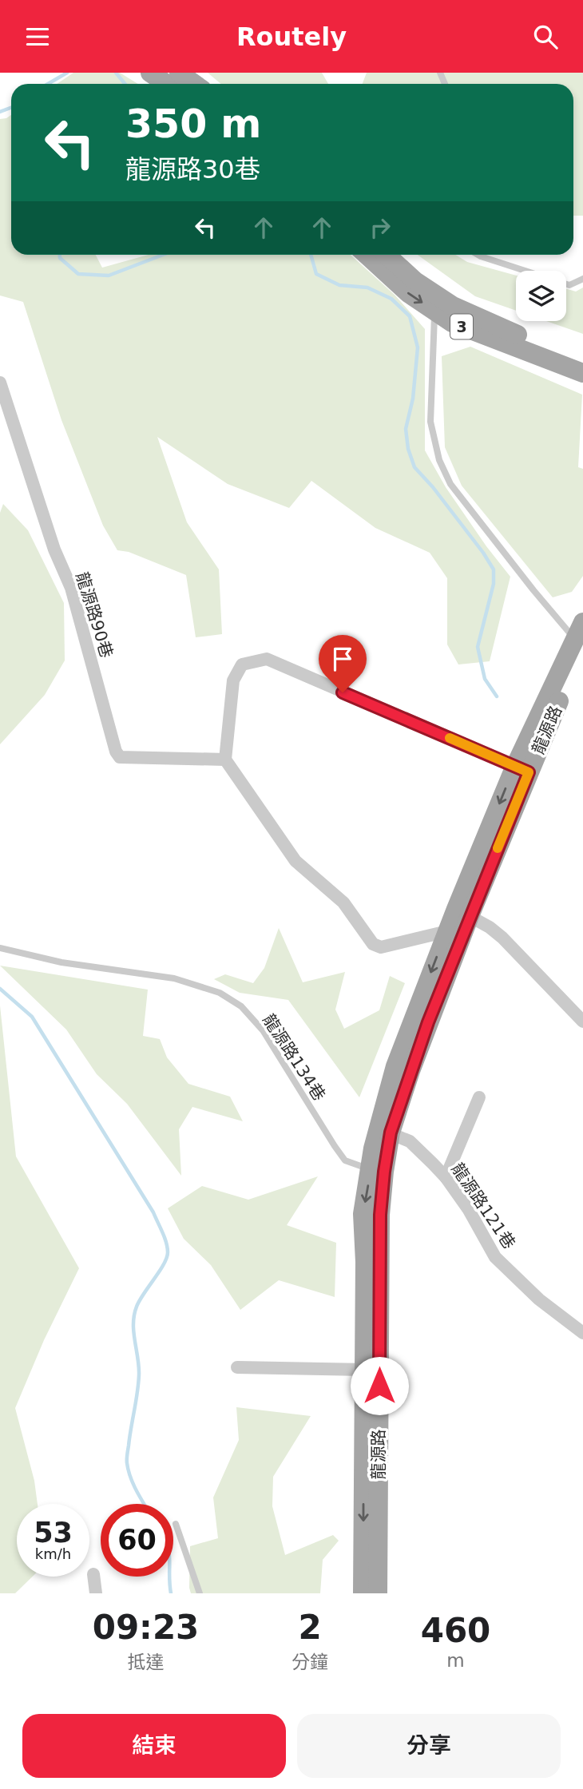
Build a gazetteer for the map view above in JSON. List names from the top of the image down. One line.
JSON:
{"streets":{"main road":["3","龍源路"],"street":["龍源路90巷","龍源路121巷"],"lane":["龍源路134巷"]},"crossings":[["龍源路","龍源路134巷"]],"page":{"header":"Routely","turn":["350 m","龍源路30巷"],"speed":"53 km/h","limit":"60","eta":["09:23","抵達","2","分鐘","460","m"],"buttons":["結束","分享"]}}
